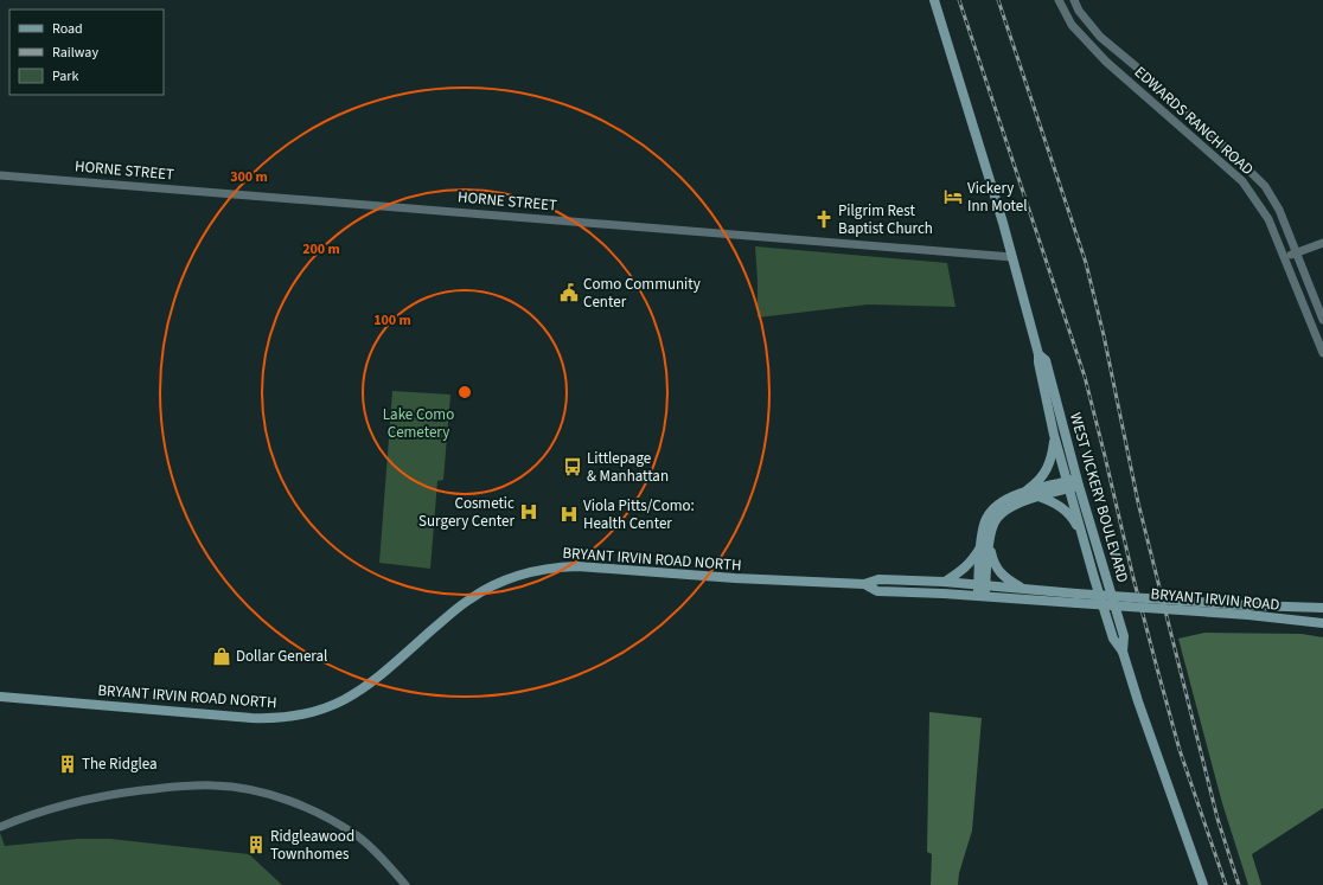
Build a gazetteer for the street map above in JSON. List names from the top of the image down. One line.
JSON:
{"streets":{"main road":["WEST VICKERY BOULEVARD","BRYANT IRVIN ROAD NORTH","BRYANT IRVIN ROAD"],"street":["EDWARDS RANCH ROAD","HORNE STREET"]},"crossings":[["HORNE STREET","WEST VICKERY BOULEVARD"],["BRYANT IRVIN ROAD NORTH","BRYANT IRVIN ROAD"]],"parks":["Lake Como Cemetery"],"places":{"hotel":["Vickery Inn Motel"],"church":["Pilgrim Rest Baptist Church"],"public building":["Como Community Center"],"bus stop":["Littlepage & Manhattan"],"hospital":["Cosmetic Surgery Center","Viola Pitts/Como: Health Center"],"shop":["Dollar General"],"building":["The Ridglea","Ridgleawood Townhomes"]},"legend":["Road","Railway","Park"],"rings":["300 m","200 m","100 m"]}
